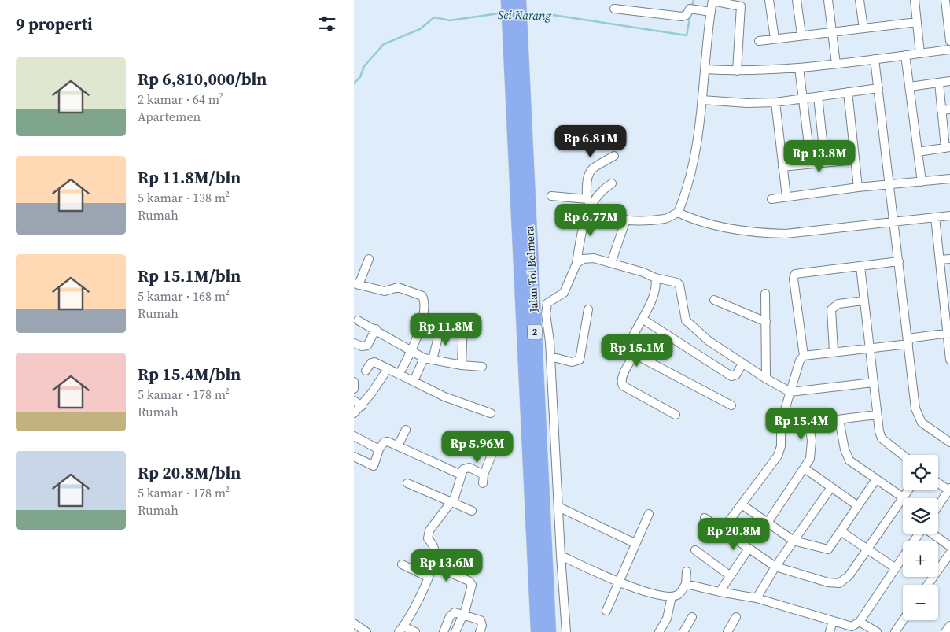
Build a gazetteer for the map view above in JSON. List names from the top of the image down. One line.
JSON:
{"streets":{"highway":["Jalan Tol Belmera","2"]},"water":["Sei Karang"],"page":{"heading":"9 properti","list":[{"name":"Rp 6,810,000/bln","note":"2 kamar · 64 m² · Apartemen"},{"name":"Rp 11.8M/bln","note":"5 kamar · 138 m² · Rumah"},{"name":"Rp 15.1M/bln","note":"5 kamar · 168 m² · Rumah"},{"name":"Rp 15.4M/bln","note":"5 kamar · 178 m² · Rumah"},{"name":"Rp 20.8M/bln","note":"5 kamar · 178 m² · Rumah"}],"price":["Rp 6.81M","Rp 13.8M","Rp 6.77M","Rp 11.8M","Rp 15.1M","Rp 15.4M","Rp 5.96M","Rp 20.8M","Rp 13.6M"],"map_buttons":["+","−"]}}
